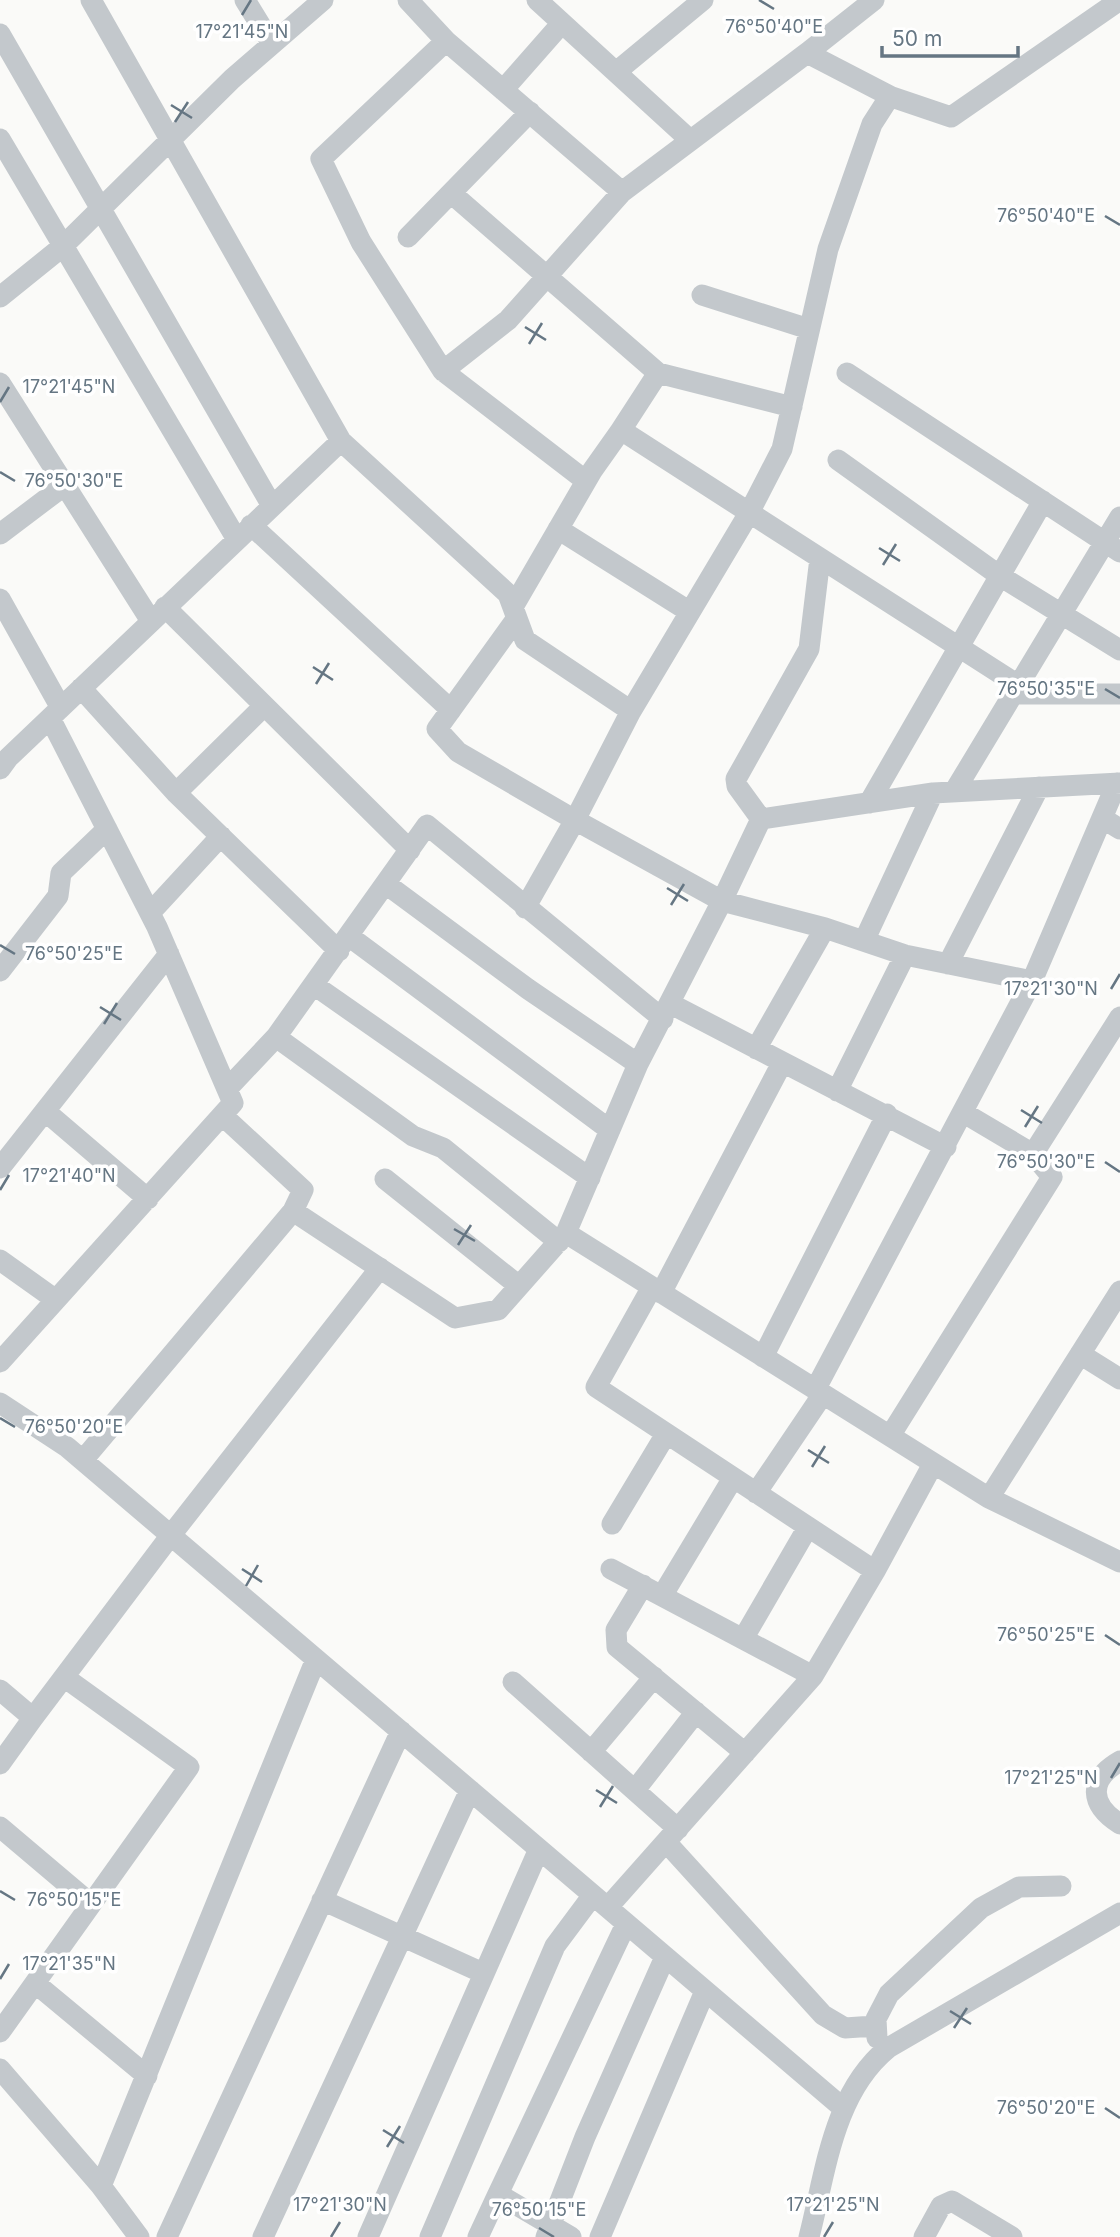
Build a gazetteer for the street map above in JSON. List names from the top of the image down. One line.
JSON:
{"scale_bar":"50 m","coordinates":["76°50'40\"E","17°21'45\"N","76°50'30\"E","76°50'35\"E","76°50'25\"E","17°21'30\"N","17°21'40\"N","76°50'20\"E","17°21'25\"N","76°50'15\"E","17°21'35\"N"]}
